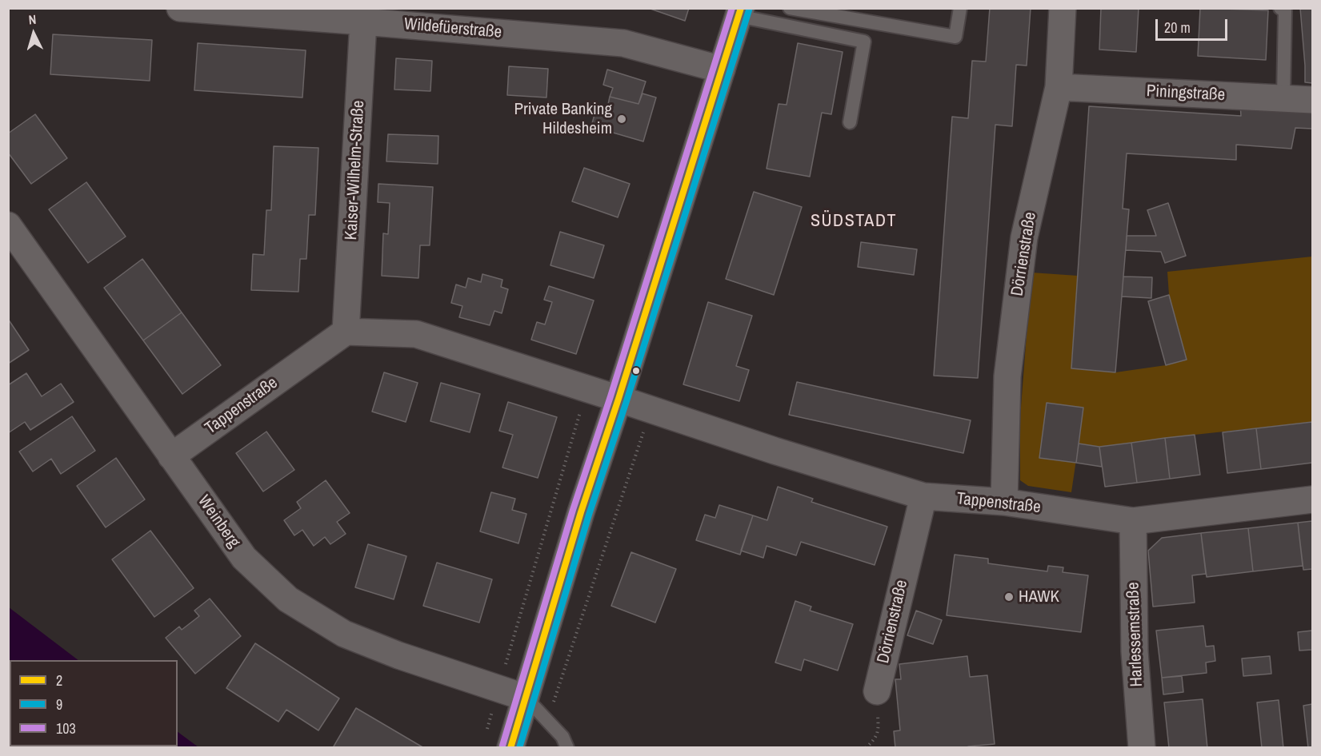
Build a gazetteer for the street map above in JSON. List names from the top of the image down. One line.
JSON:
{"streets":{"street":["Wildefüerstraße","Piningstraße","Kaiser-Wilhelm-Straße","Dörrienstraße","Tappenstraße","Weinberg","Harlessemstraße"]},"crossings":[["Wildefüerstraße","Kaiser-Wilhelm-Straße"],["Piningstraße","Dörrienstraße"],["Kaiser-Wilhelm-Straße","Tappenstraße"],["Dörrienstraße","Tappenstraße"],["Tappenstraße","Weinberg"],["Tappenstraße","Harlessemstraße"]],"districts":["SÜDSTADT"],"places":["Private Banking Hildesheim","HAWK"],"lines":["transit line 2","transit line 103","transit line 9"],"legend":["2","9","103"],"scale_bar":"20 m","north":"top"}
